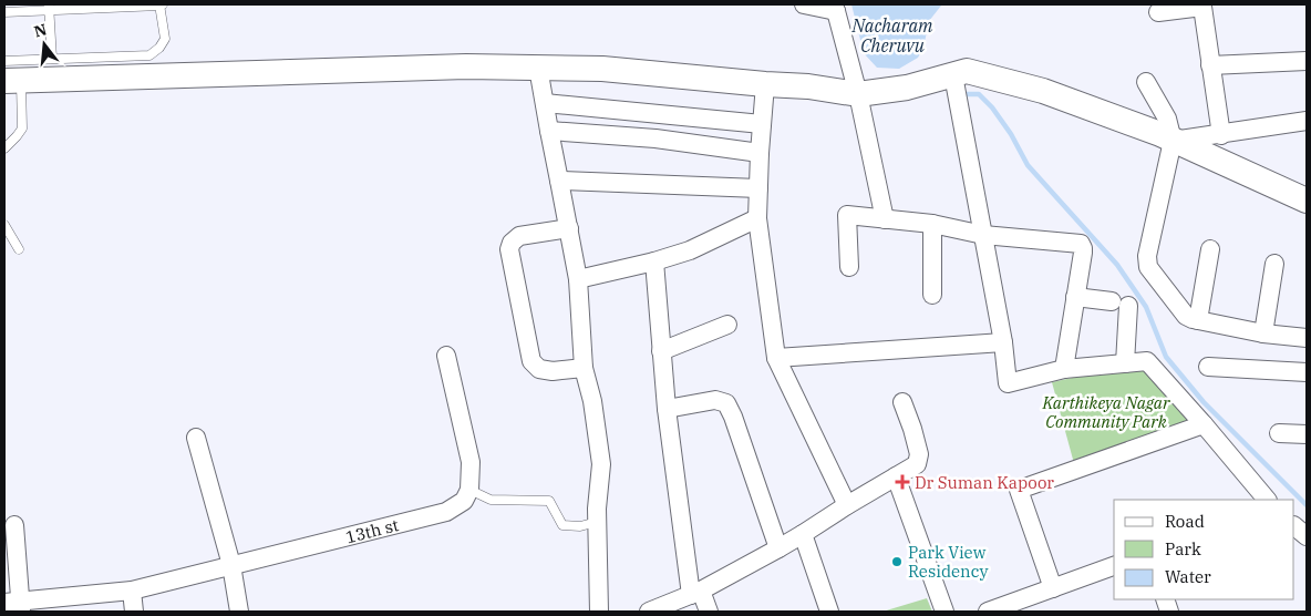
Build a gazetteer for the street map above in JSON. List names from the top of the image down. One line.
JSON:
{"streets":{"street":["13th st"]},"water":["Nacharam Cheruvu"],"parks":["Karthikeya Nagar Community Park"],"places":{"health":["Dr Suman Kapoor"],"other":["Park View Residency"]},"legend":["Road","Park","Water"],"north":"top"}
